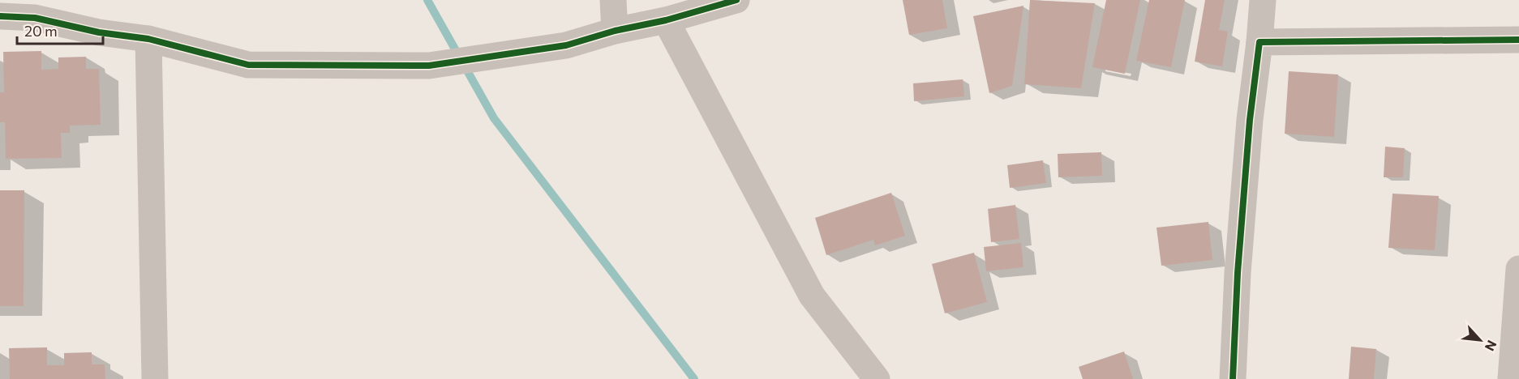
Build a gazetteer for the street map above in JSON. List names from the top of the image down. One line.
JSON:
{"scale_bar":"20 m","north":"bottom right"}
